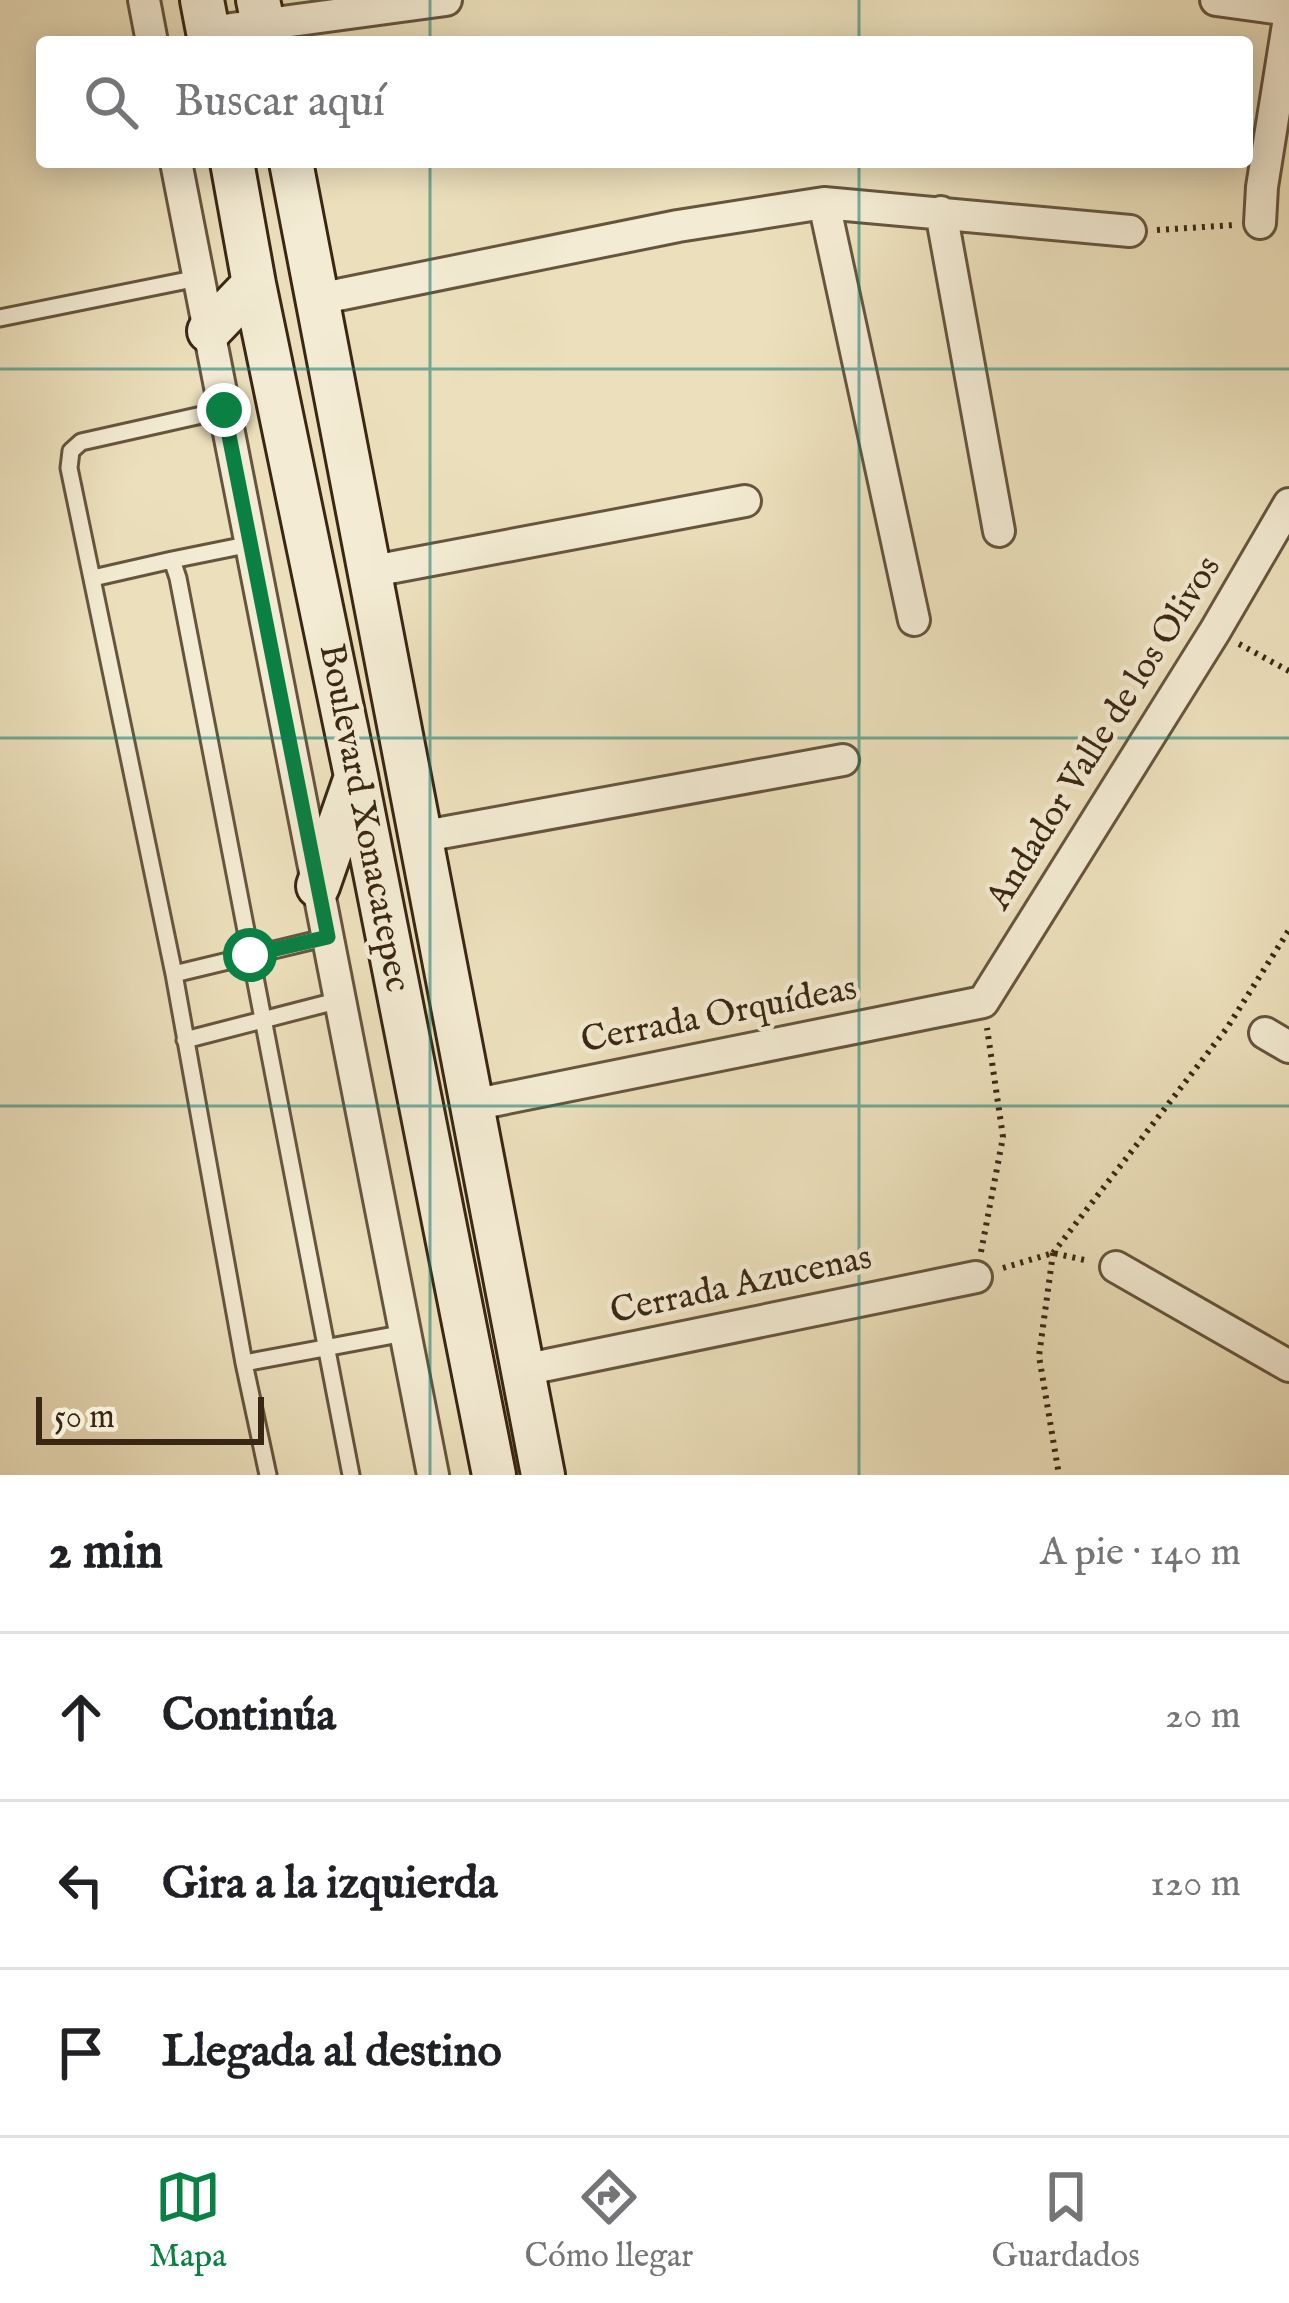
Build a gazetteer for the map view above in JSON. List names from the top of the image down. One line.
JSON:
{"streets":{"main road":["Boulevard Xonacatepec"],"street":["Andador Valle de los Olivos","Cerrada Orquídeas","Cerrada Azucenas"]},"crossings":[["Andador Valle de los Olivos","Cerrada Orquídeas"],["Boulevard Xonacatepec","Cerrada Orquídeas"],["Boulevard Xonacatepec","Cerrada Azucenas"]],"scale_bar":"50 m","page":{"search":"Buscar aquí","scale":"50 m","heading":["2 min","A pie · 140 m"],"list":[["Continúa","20 m"],["Gira a la izquierda","120 m"],"Llegada al destino"],"nav":["Mapa","Cómo llegar","Guardados"]}}
